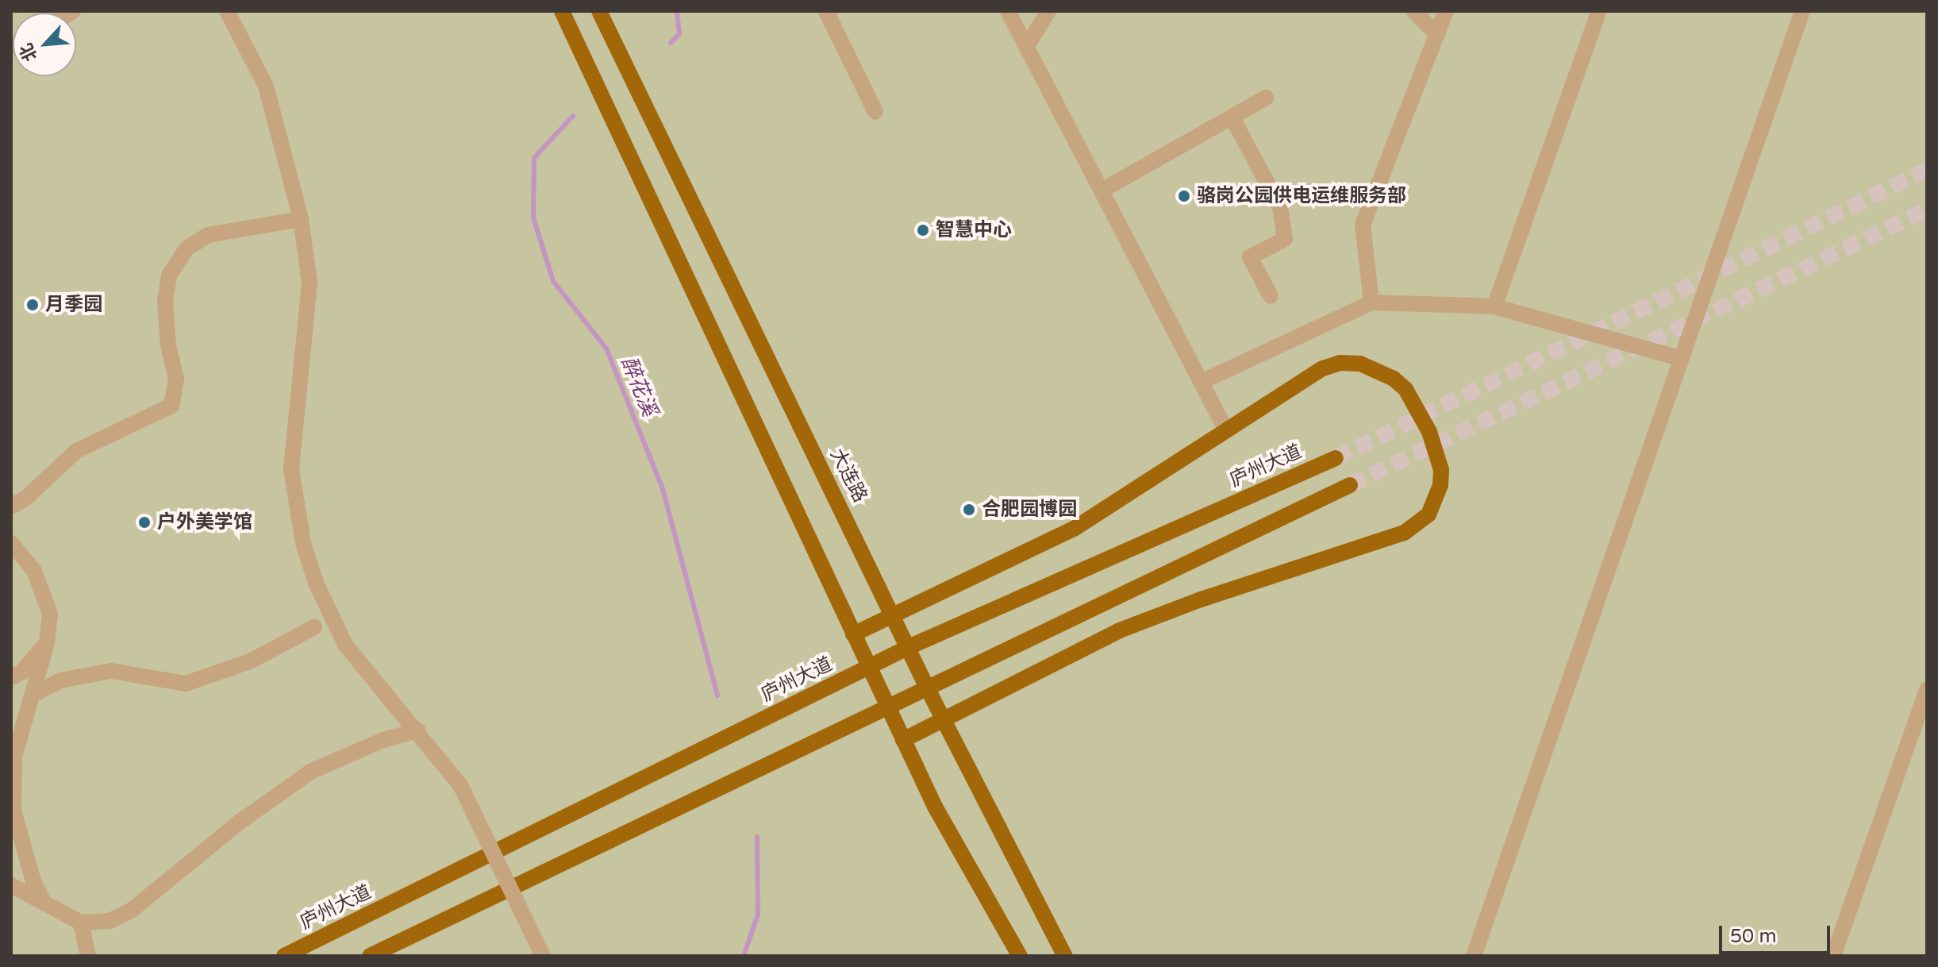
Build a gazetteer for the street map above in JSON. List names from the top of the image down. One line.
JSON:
{"streets":{"main road":["庐州大道","大连路"]},"crossings":[["庐州大道","大连路"]],"water":["醉花溪"],"places":["骆岗公园供电运维服务部","智慧中心","月季园","合肥园博园","户外美学馆"],"scale_bar":"50 m","north":"bottom left"}
